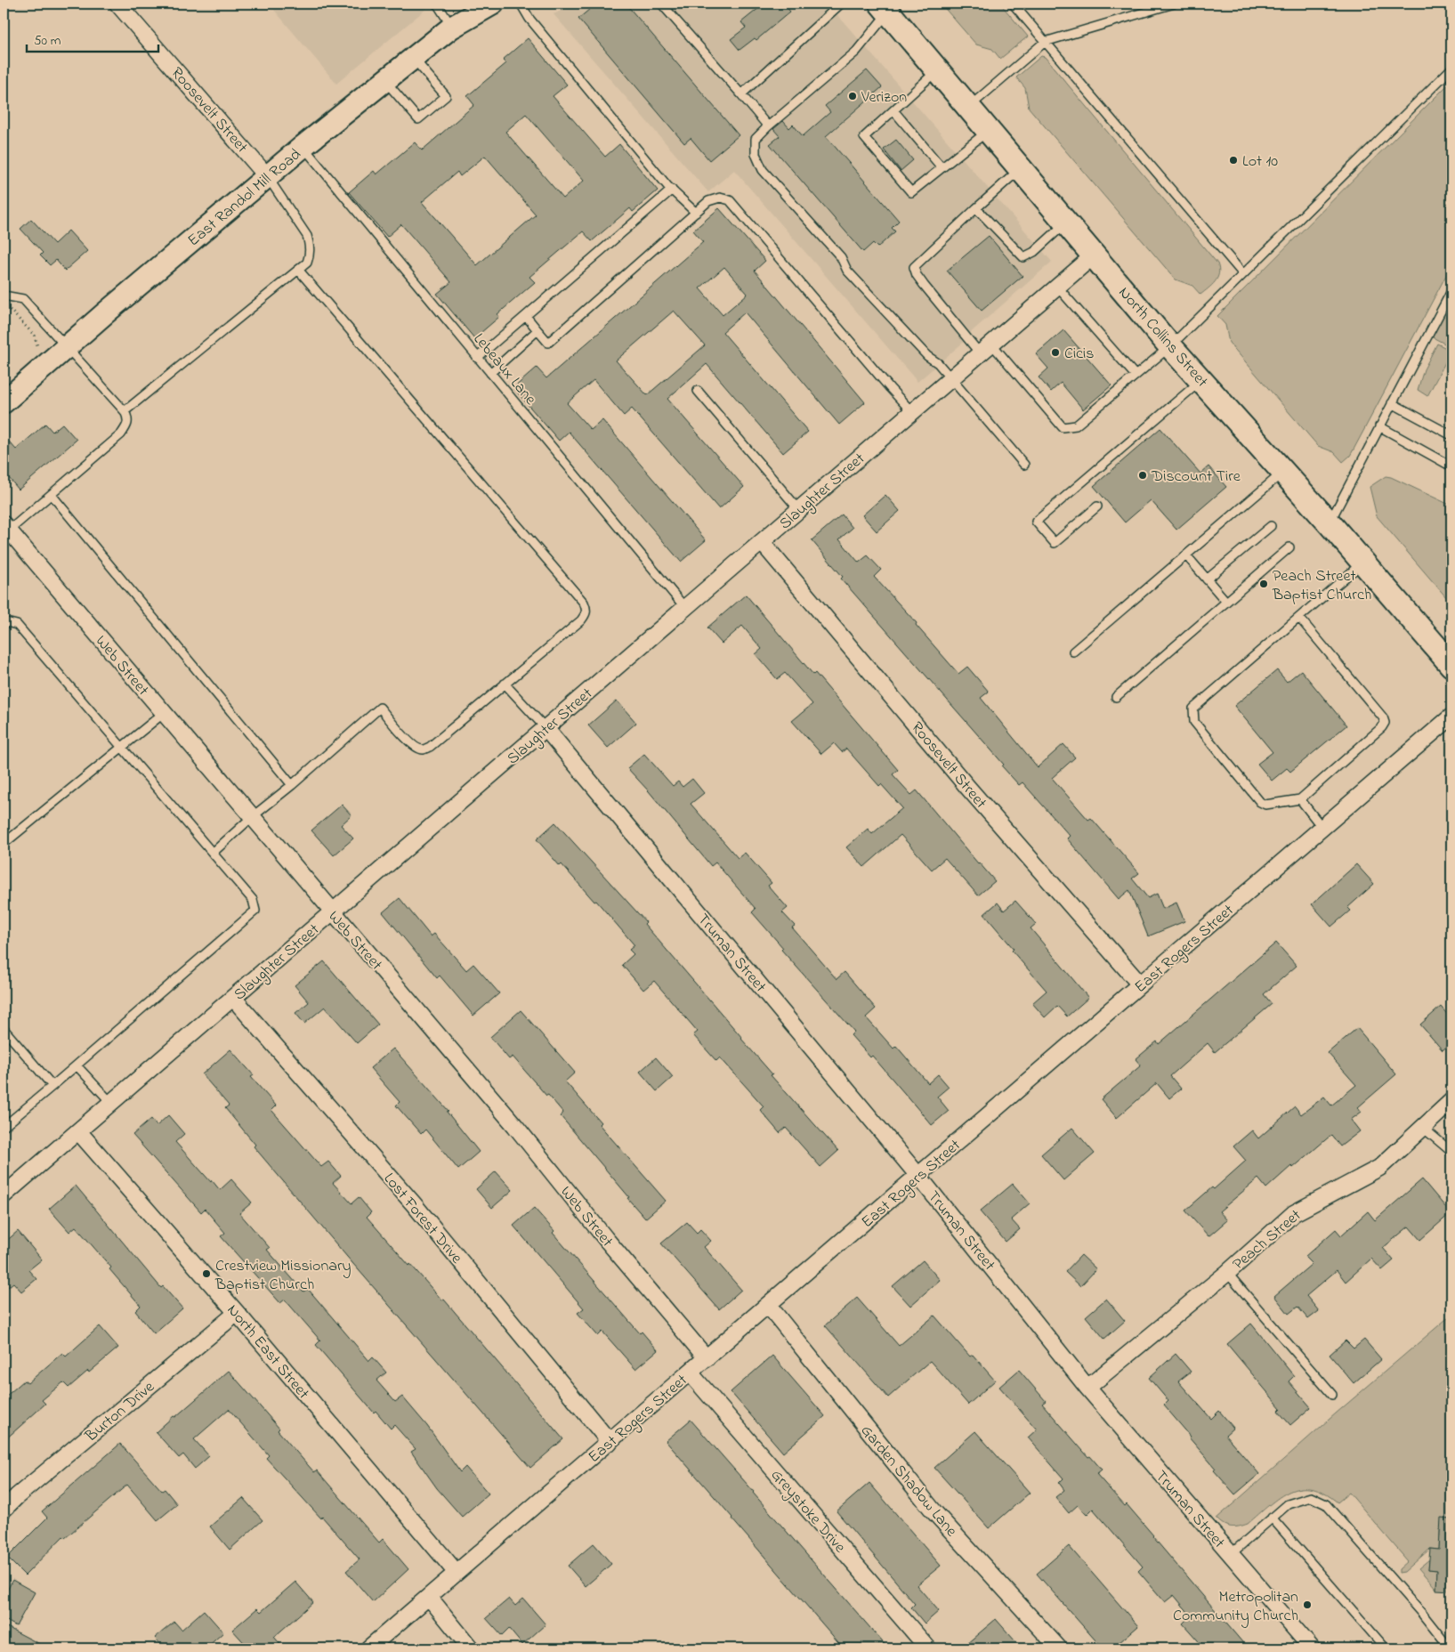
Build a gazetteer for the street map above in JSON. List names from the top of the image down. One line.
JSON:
{"streets":{"main road":["East Randol Mill Road","North Collins Street"],"street":["Roosevelt Street","Slaughter Street","Web Street","East Rogers Street","Truman Street","Lost Forest Drive","Peach Street","North East Street","Burton Drive","Garden Shadow Lane","Greystoke Drive"],"lane":["Lebeaux Lane"]},"crossings":[["Roosevelt Street","East Randol Mill Road"],["Roosevelt Street","Slaughter Street"],["Roosevelt Street","East Rogers Street"],["East Randol Mill Road","Lebeaux Lane"],["North Collins Street","Slaughter Street"],["Lebeaux Lane","Slaughter Street"],["Slaughter Street","Web Street"],["Slaughter Street","Truman Street"],["Slaughter Street","Lost Forest Drive"],["Slaughter Street","North East Street"],["Web Street","East Rogers Street"],["East Rogers Street","Truman Street"],["East Rogers Street","Lost Forest Drive"],["East Rogers Street","North East Street"],["East Rogers Street","Garden Shadow Lane"],["East Rogers Street","Greystoke Drive"],["Truman Street","Peach Street"],["North East Street","Burton Drive"]],"places":["Verizon","Lot 10","Cicis","Discount Tire","Peach Street Baptist Church","Crestview Missionary Baptist Church","Metropolitan Community Church"],"scale_bar":"50 m"}
